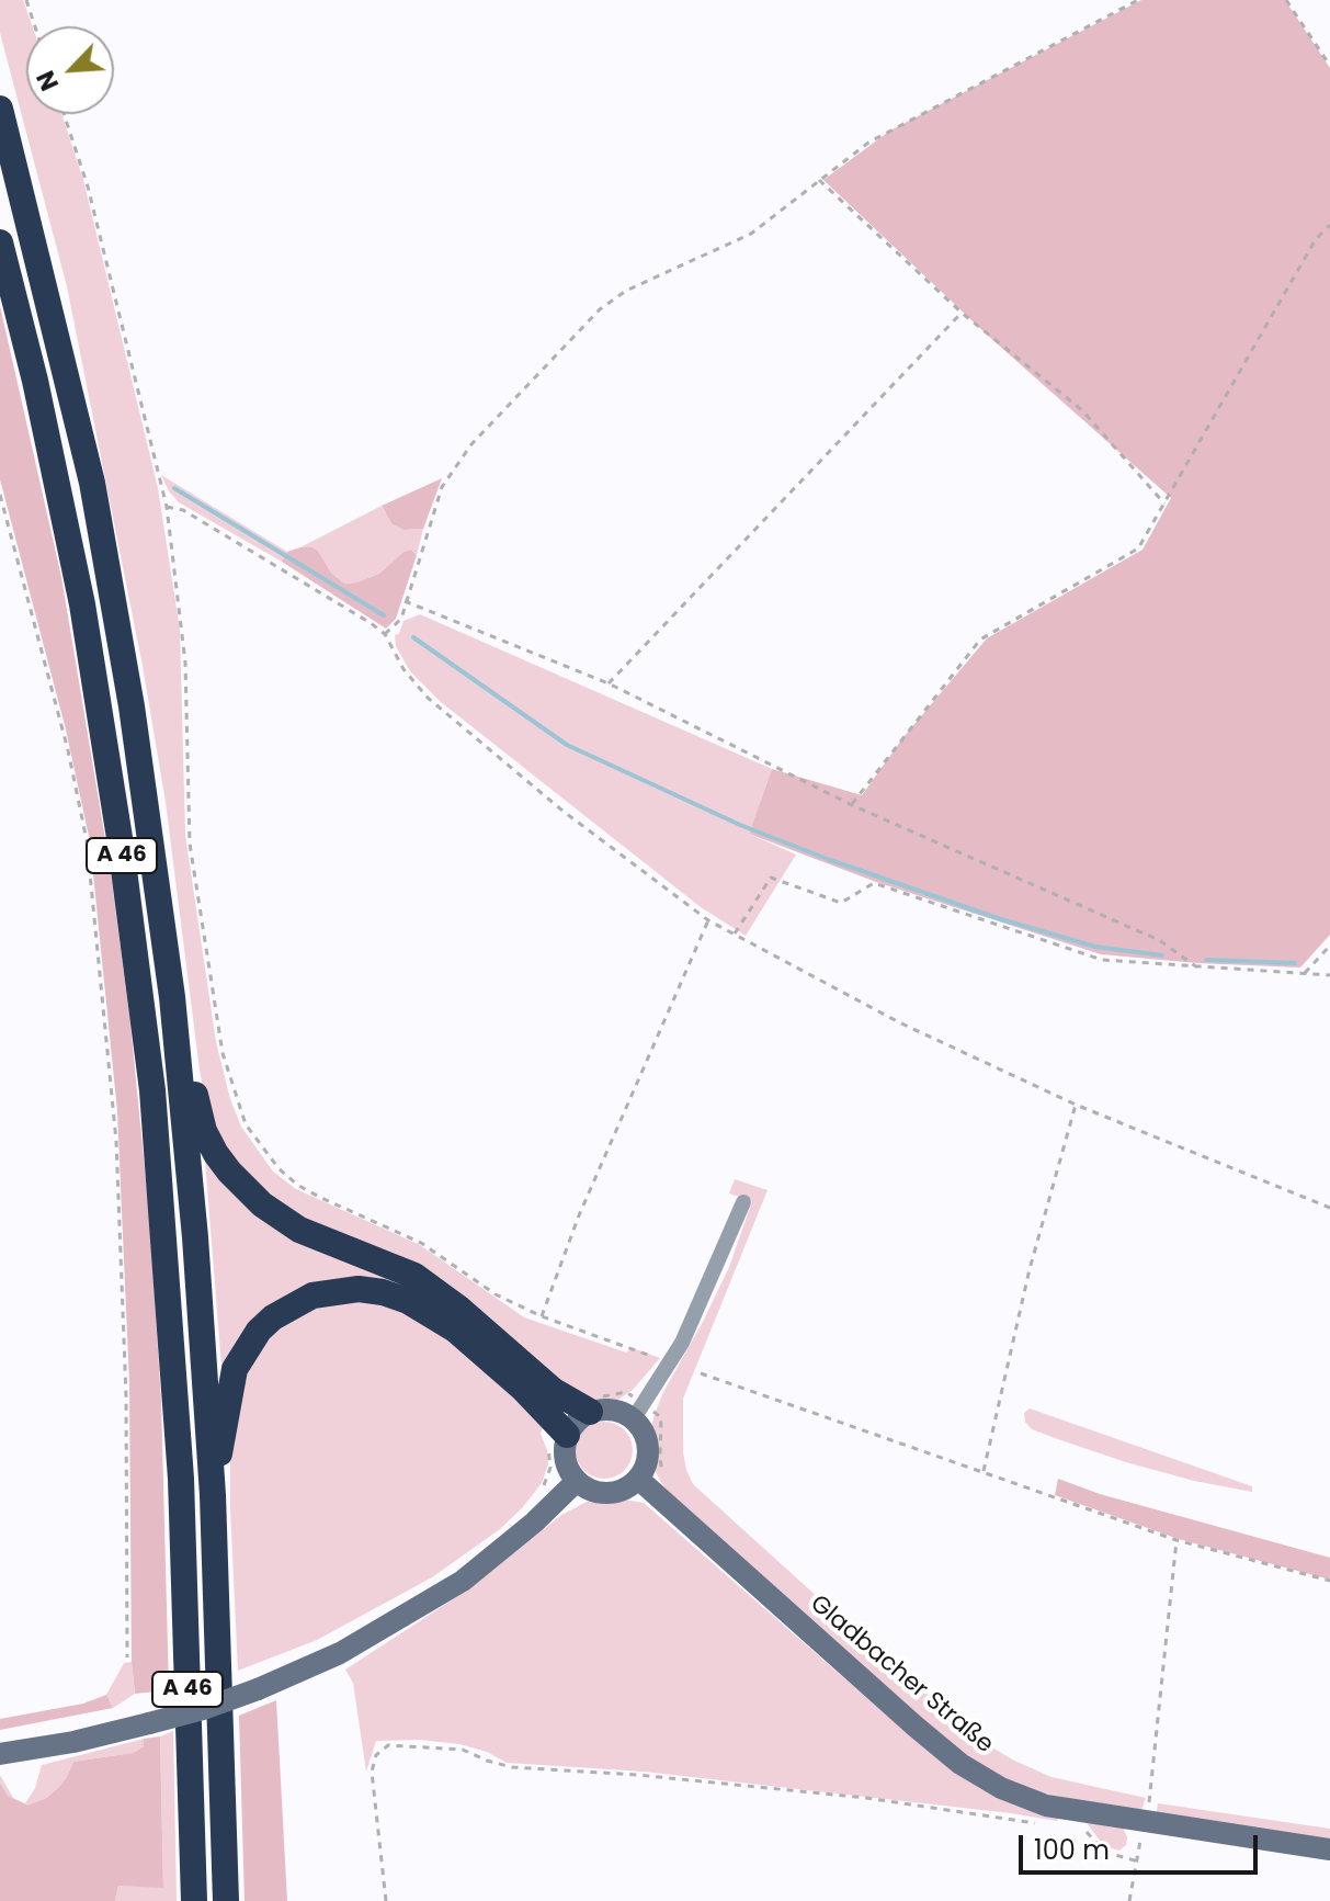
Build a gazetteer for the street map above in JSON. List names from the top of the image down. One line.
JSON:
{"streets":{"highway":["A 46"],"main road":["Gladbacher Straße"]},"scale_bar":"100 m","north":"bottom left"}
